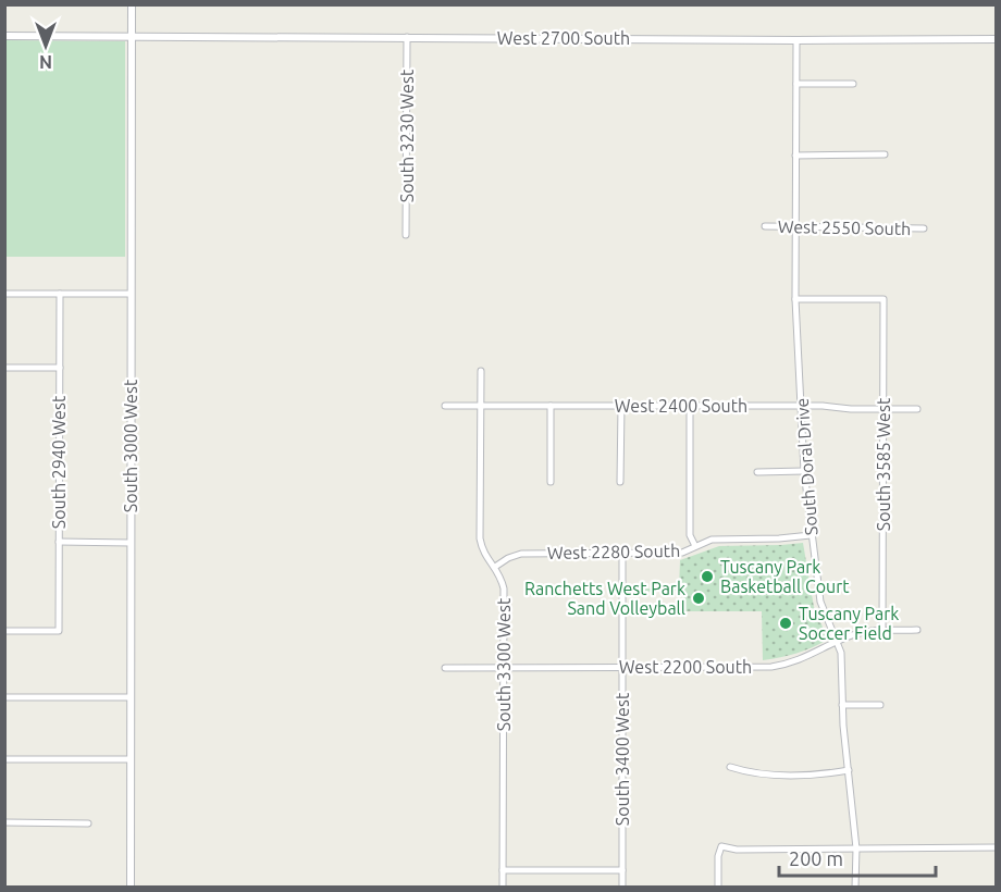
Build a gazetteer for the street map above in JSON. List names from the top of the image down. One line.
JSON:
{"streets":{"street":["West 2700 South","South 3230 West","West 2550 South","West 2400 South","South 3000 West","South 2940 West","South 3585 West","South Doral Drive","West 2280 South","South 3300 West","West 2200 South","South 3400 West"]},"crossings":[["West 2700 South","South 3230 West"],["West 2700 South","South 3000 West"],["West 2700 South","South Doral Drive"],["West 2550 South","South Doral Drive"],["West 2400 South","South 3585 West"],["West 2400 South","South Doral Drive"],["West 2400 South","South 3300 West"],["South 3585 West","South Doral Drive"],["South 3585 West","West 2200 South"],["South Doral Drive","West 2280 South"],["South Doral Drive","West 2200 South"],["West 2280 South","South 3300 West"],["West 2280 South","South 3400 West"],["South 3300 West","West 2200 South"],["West 2200 South","South 3400 West"]],"places":["Tuscany Park Basketball Court","Ranchetts West Park Sand Volleyball","Tuscany Park Soccer Field"],"scale_bar":"200 m","north":"bottom"}
